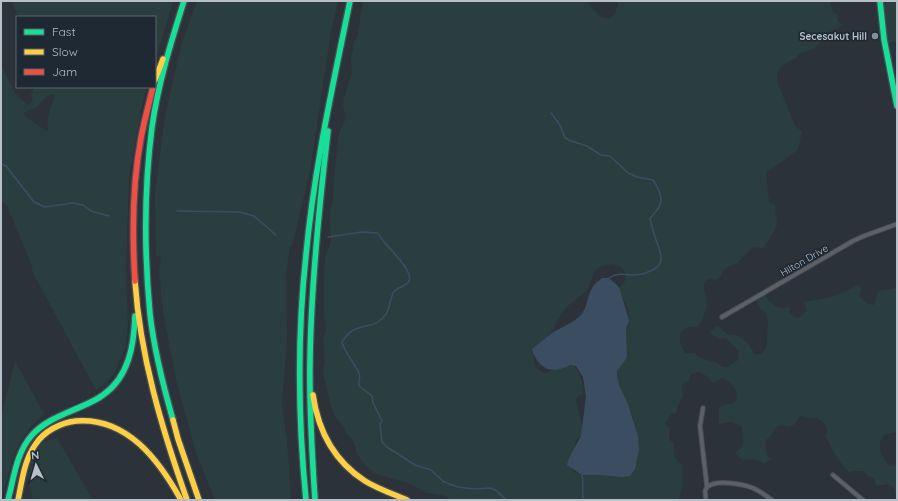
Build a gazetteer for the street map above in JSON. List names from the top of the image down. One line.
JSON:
{"streets":{"street":["Hilton Drive"]},"places":["Secesakut Hill"],"legend":["Fast","Slow","Jam"],"north":"top"}
